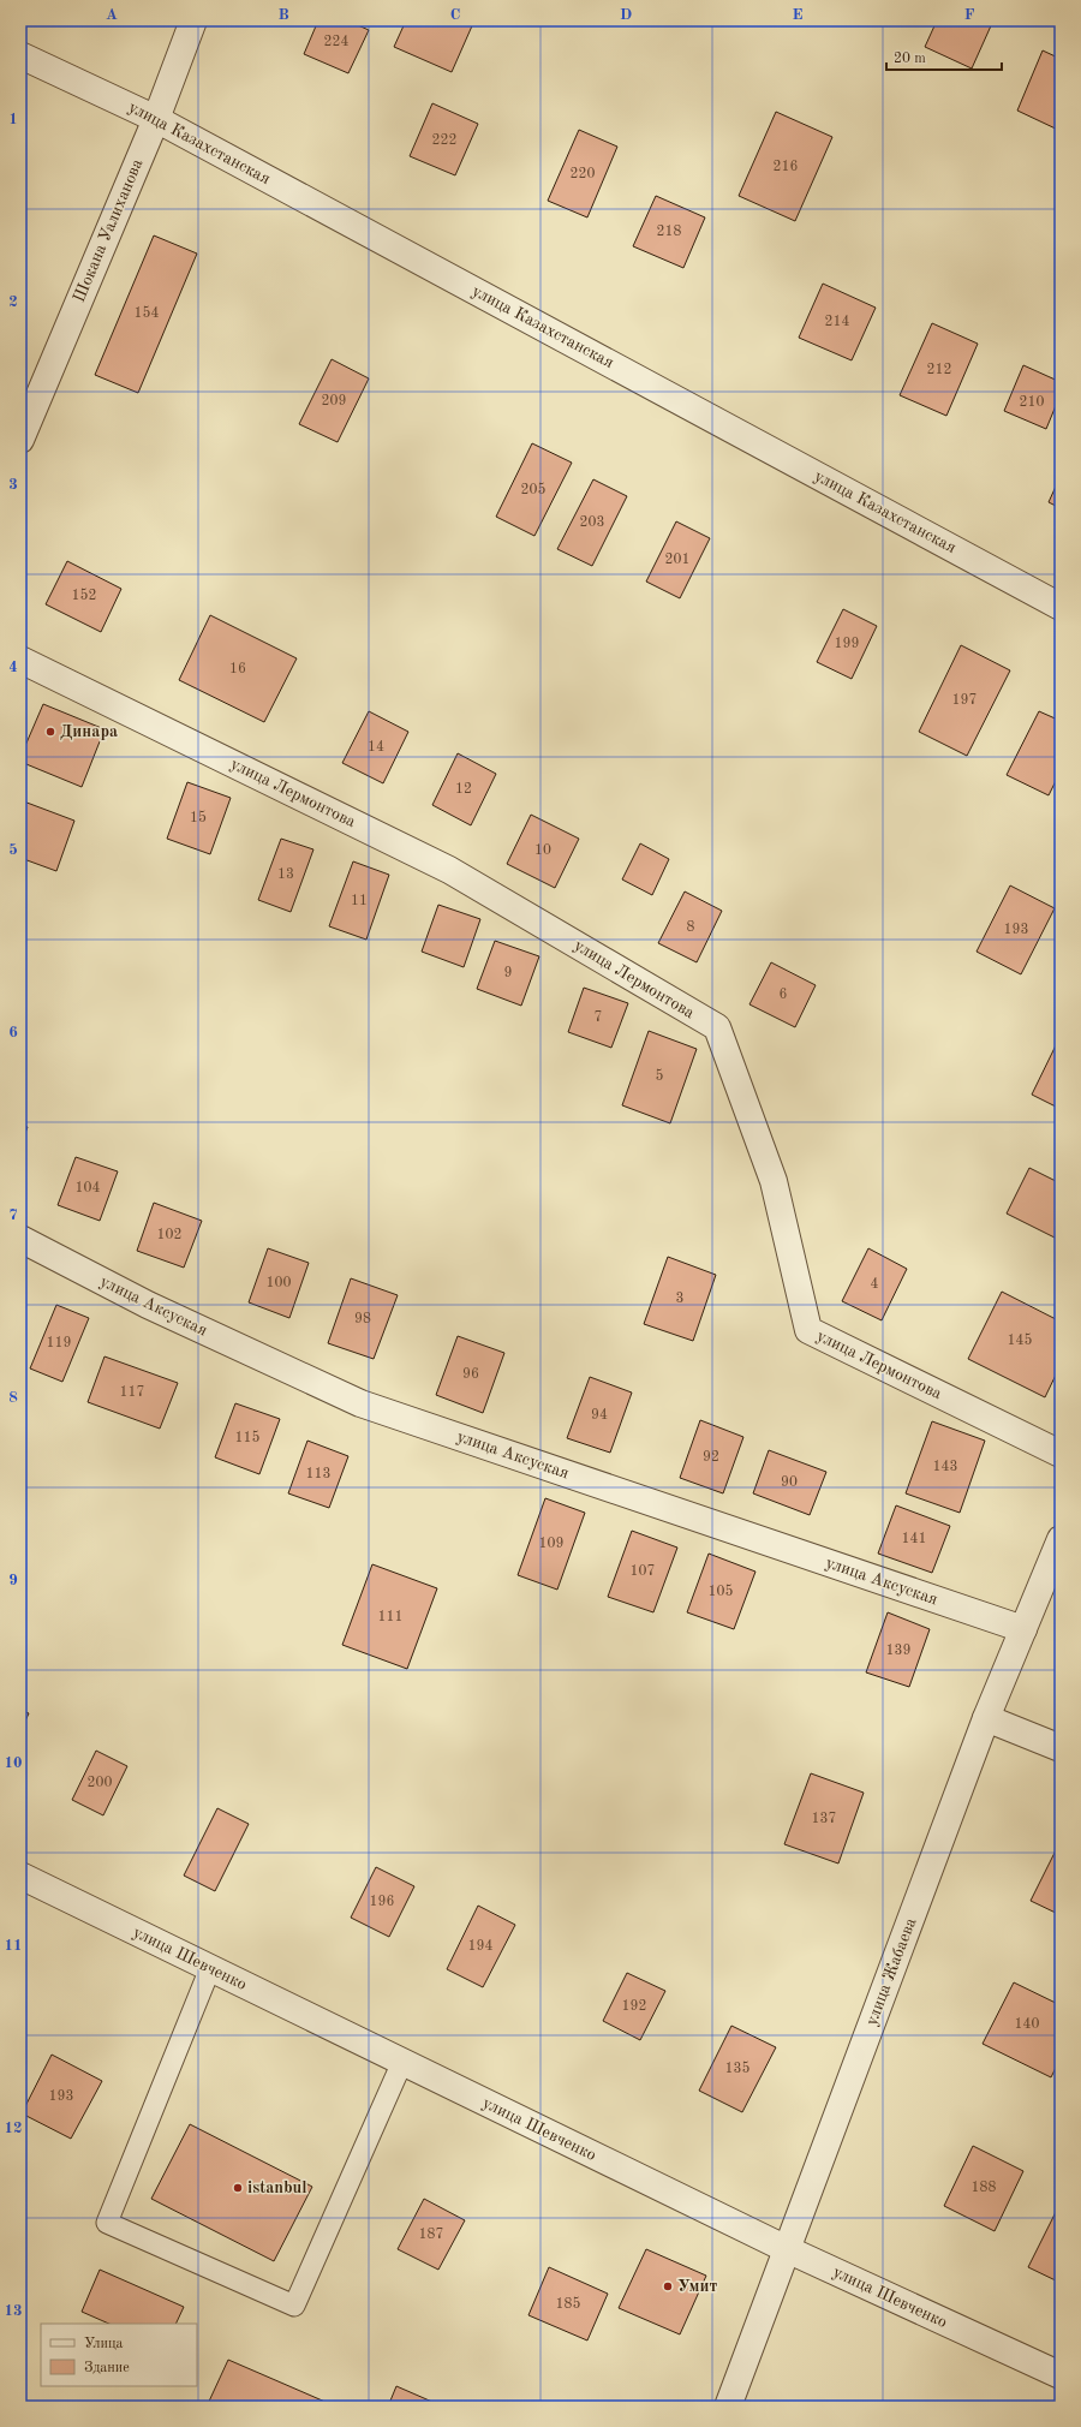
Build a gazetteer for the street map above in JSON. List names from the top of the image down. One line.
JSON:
{"streets":{"street":["улица Казахстанская","Шокана Уалиханова","улица Лермонтова","улица Аксуская","улица Шевченко","улица Жабаева"]},"crossings":[["улица Казахстанская","Шокана Уалиханова"],["улица Аксуская","улица Жабаева"],["улица Шевченко","улица Жабаева"]],"places":["Динара","istanbul","Умит"],"house_numbers":["224","222","216","220","218","154","214","212","209","210","205","203","201","152","199","16","197","14","12","15","10","13","11","8","193","9","6","7","5","104","102","100","4","3","98","145","119","96","117","94","115","92","143","113","90","141","109","107","105","111","139","200","137","196","194","192","140","135","193","188","187","185"],"legend":["Улица","Здание"],"scale_bar":"20 m","grid":{"columns":["A","B","C","D","E","F"],"rows":["1","2","3","4","5","6","7","8","9","10","11","12","13"]}}
